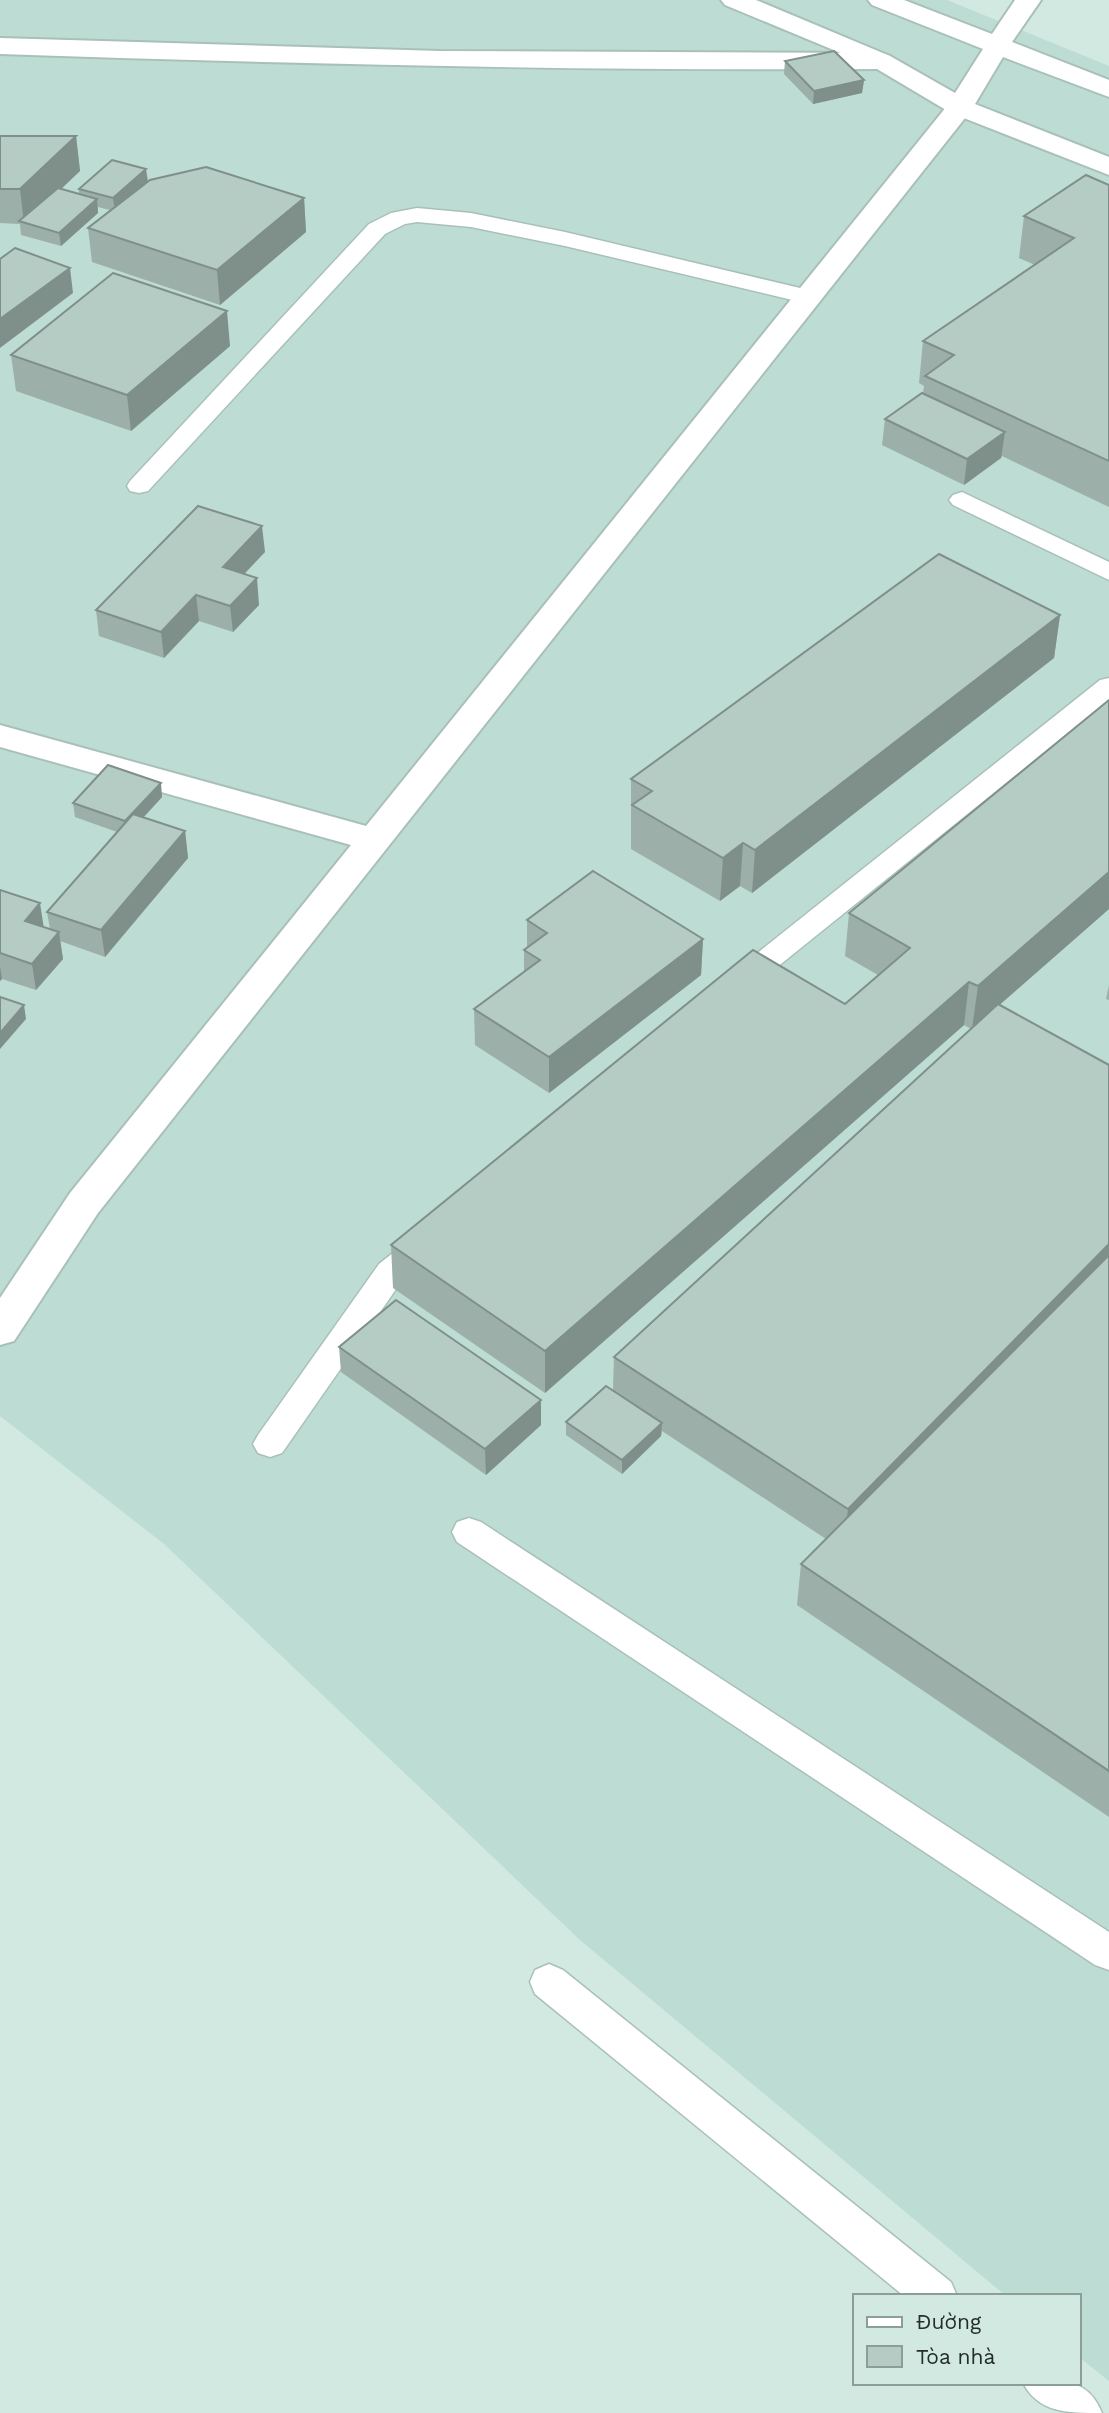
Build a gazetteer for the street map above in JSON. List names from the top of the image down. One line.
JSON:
{"legend":["Đường","Tòa nhà"]}
